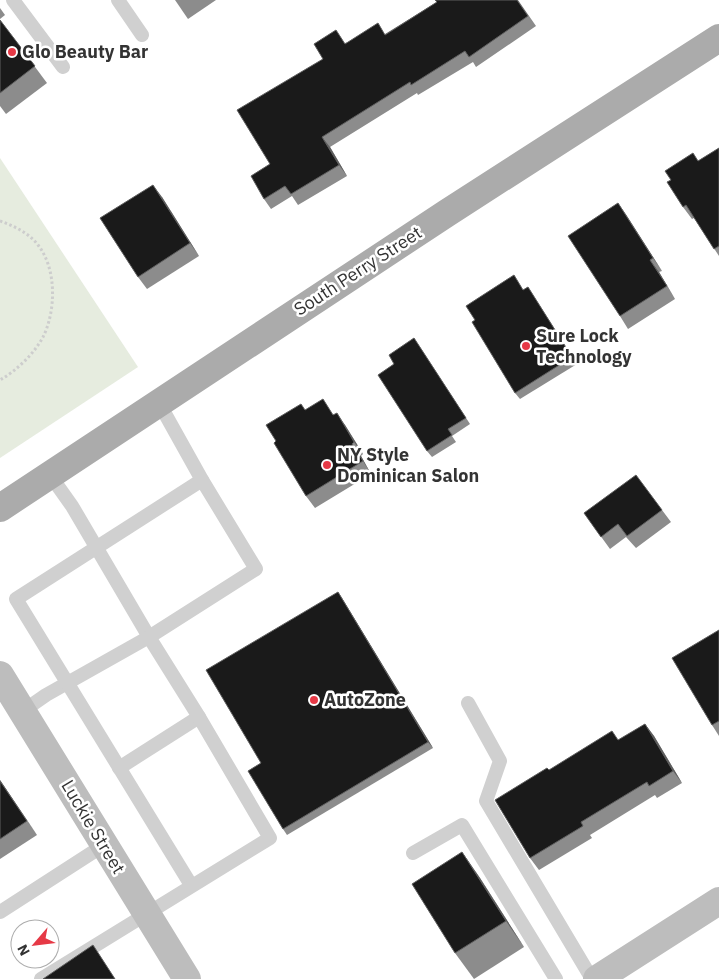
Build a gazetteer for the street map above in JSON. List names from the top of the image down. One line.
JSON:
{"streets":{"main road":["South Perry Street"],"street":["Luckie Street"]},"places":["Glo Beauty Bar","Sure Lock Technology","NY Style Dominican Salon","AutoZone"],"north":"bottom left"}
